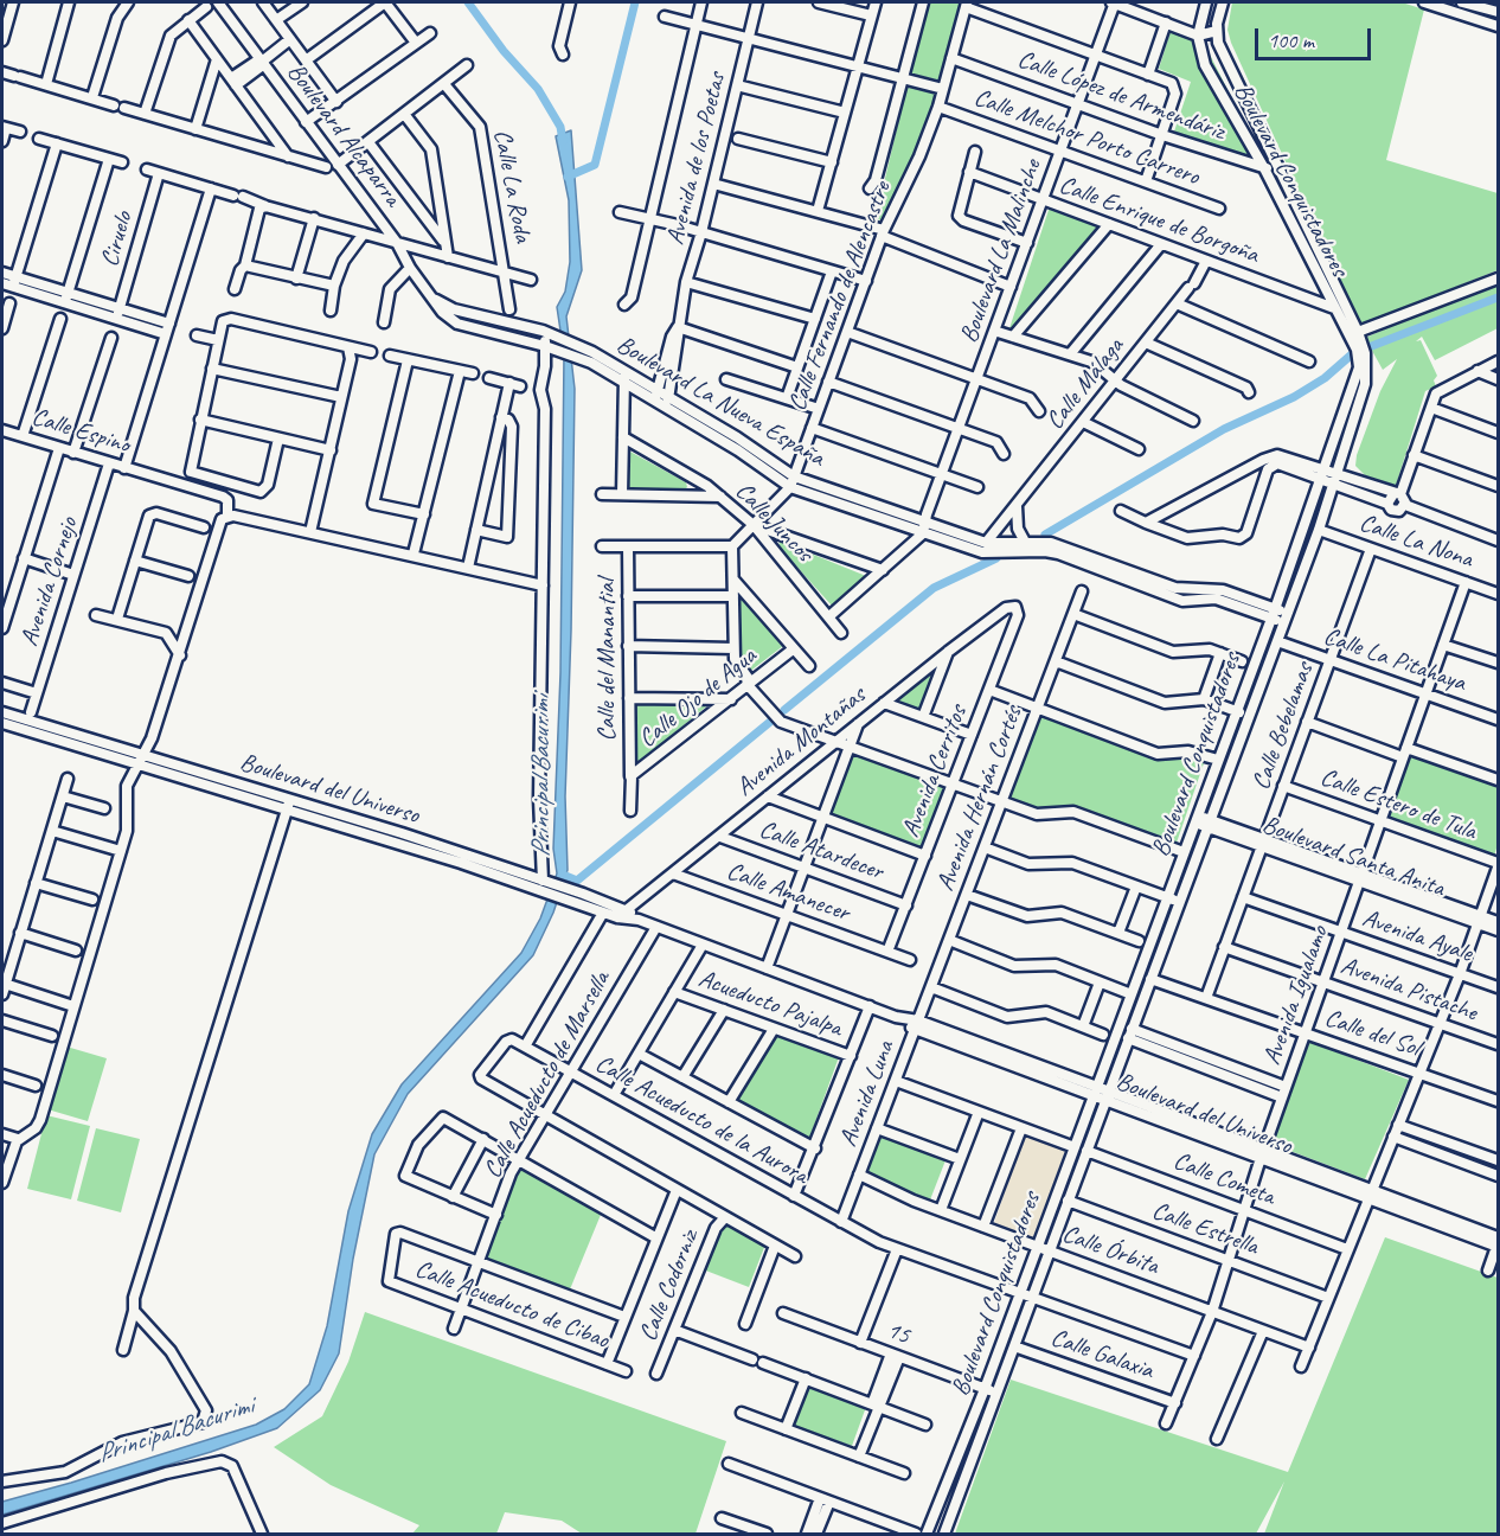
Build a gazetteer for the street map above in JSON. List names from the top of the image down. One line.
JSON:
{"streets":{"street":["Calle López de Armendáriz","Boulevard Alcaparra","Calle Melchor Porto Carrero","Avenida de los Poetas","Boulevard Conquistadores","Calle La Roda","Calle Enrique de Borgoña","Ciruelo","Boulevard La Malinche","Calle Fernando de Alencastre","Calle Málaga","Boulevard La Nueva España","Calle Espino","Calle Juncos","Calle La Nona","Avenida Cornejo","Calle del Manantial","Calle La Pitahaya","Calle Ojo de Agua","Calle Bebelamas","Avenida Montañas","Avenida Cerritos","Boulevard del Universo","Avenida Hernán Cortés","Calle Estero de Tula","Calle Atardecer","Boulevard Santa Anita","Calle Amanecer","Avenida Ayale","Avenida Pistache","Avenida Igualamo","Acueducto Pajalpa","Calle del Sol","Calle Acueducto de Marsella","Avenida Luna","Calle Acueducto de la Aurora","Calle Cometa","Calle Estrella","Calle Órbita","Calle Codorniz","Calle Acueducto de Cibao","15","Calle Galaxia"]},"crossings":[["Calle López de Armendáriz","Boulevard Conquistadores"],["Calle López de Armendáriz","Boulevard La Malinche"],["Calle López de Armendáriz","Calle Fernando de Alencastre"],["Boulevard Alcaparra","Boulevard La Nueva España"],["Calle Melchor Porto Carrero","Boulevard La Malinche"],["Calle Melchor Porto Carrero","Calle Fernando de Alencastre"],["Avenida de los Poetas","Boulevard La Nueva España"],["Boulevard Conquistadores","Calle Enrique de Borgoña"],["Boulevard Conquistadores","Boulevard La Nueva España"],["Boulevard Conquistadores","Calle La Nona"],["Boulevard Conquistadores","Calle La Pitahaya"],["Boulevard Conquistadores","Boulevard del Universo"],["Boulevard Conquistadores","Boulevard Santa Anita"],["Boulevard Conquistadores","Calle del Sol"],["Boulevard Conquistadores","Calle Acueducto de la Aurora"],["Boulevard Conquistadores","Calle Cometa"],["Boulevard Conquistadores","Calle Estrella"],["Boulevard Conquistadores","Calle Órbita"],["Boulevard Conquistadores","15"],["Boulevard Conquistadores","Calle Galaxia"],["Calle Enrique de Borgoña","Boulevard La Malinche"],["Calle Enrique de Borgoña","Calle Málaga"],["Boulevard La Malinche","Boulevard La Nueva España"],["Calle Fernando de Alencastre","Boulevard La Nueva España"],["Calle Fernando de Alencastre","Calle Juncos"],["Calle Málaga","Boulevard La Nueva España"],["Calle Espino","Avenida Cornejo"],["Calle La Nona","Calle Bebelamas"],["Calle La Nona","Avenida Igualamo"],["Calle del Manantial","Calle Ojo de Agua"],["Calle La Pitahaya","Calle Bebelamas"],["Calle La Pitahaya","Avenida Igualamo"],["Calle Bebelamas","Calle Estero de Tula"],["Calle Bebelamas","Boulevard Santa Anita"],["Calle Bebelamas","Avenida Ayale"],["Calle Bebelamas","Avenida Pistache"],["Calle Bebelamas","Calle del Sol"],["Avenida Montañas","Avenida Cerritos"],["Avenida Montañas","Boulevard del Universo"],["Avenida Montañas","Calle Atardecer"],["Avenida Montañas","Calle Amanecer"],["Avenida Cerritos","Calle Atardecer"],["Avenida Cerritos","Calle Amanecer"],["Boulevard del Universo","Avenida Hernán Cortés"],["Boulevard del Universo","Avenida Igualamo"],["Boulevard del Universo","Calle Acueducto de Marsella"],["Boulevard del Universo","Avenida Luna"],["Avenida Hernán Cortés","Avenida Luna"],["Calle Estero de Tula","Avenida Igualamo"],["Boulevard Santa Anita","Avenida Igualamo"],["Avenida Ayale","Avenida Igualamo"],["Avenida Pistache","Avenida Igualamo"],["Avenida Igualamo","Calle del Sol"],["Avenida Igualamo","Calle Acueducto de la Aurora"],["Avenida Igualamo","Calle Cometa"],["Avenida Igualamo","Calle Estrella"],["Avenida Igualamo","Calle Órbita"],["Avenida Igualamo","Calle Galaxia"],["Calle Acueducto de Marsella","Calle Acueducto de la Aurora"],["Calle Acueducto de Marsella","Calle Acueducto de Cibao"],["Avenida Luna","Calle Acueducto de la Aurora"],["Avenida Luna","Calle Órbita"]],"water":["Principal Bacurimi"],"scale_bar":"100 m"}
